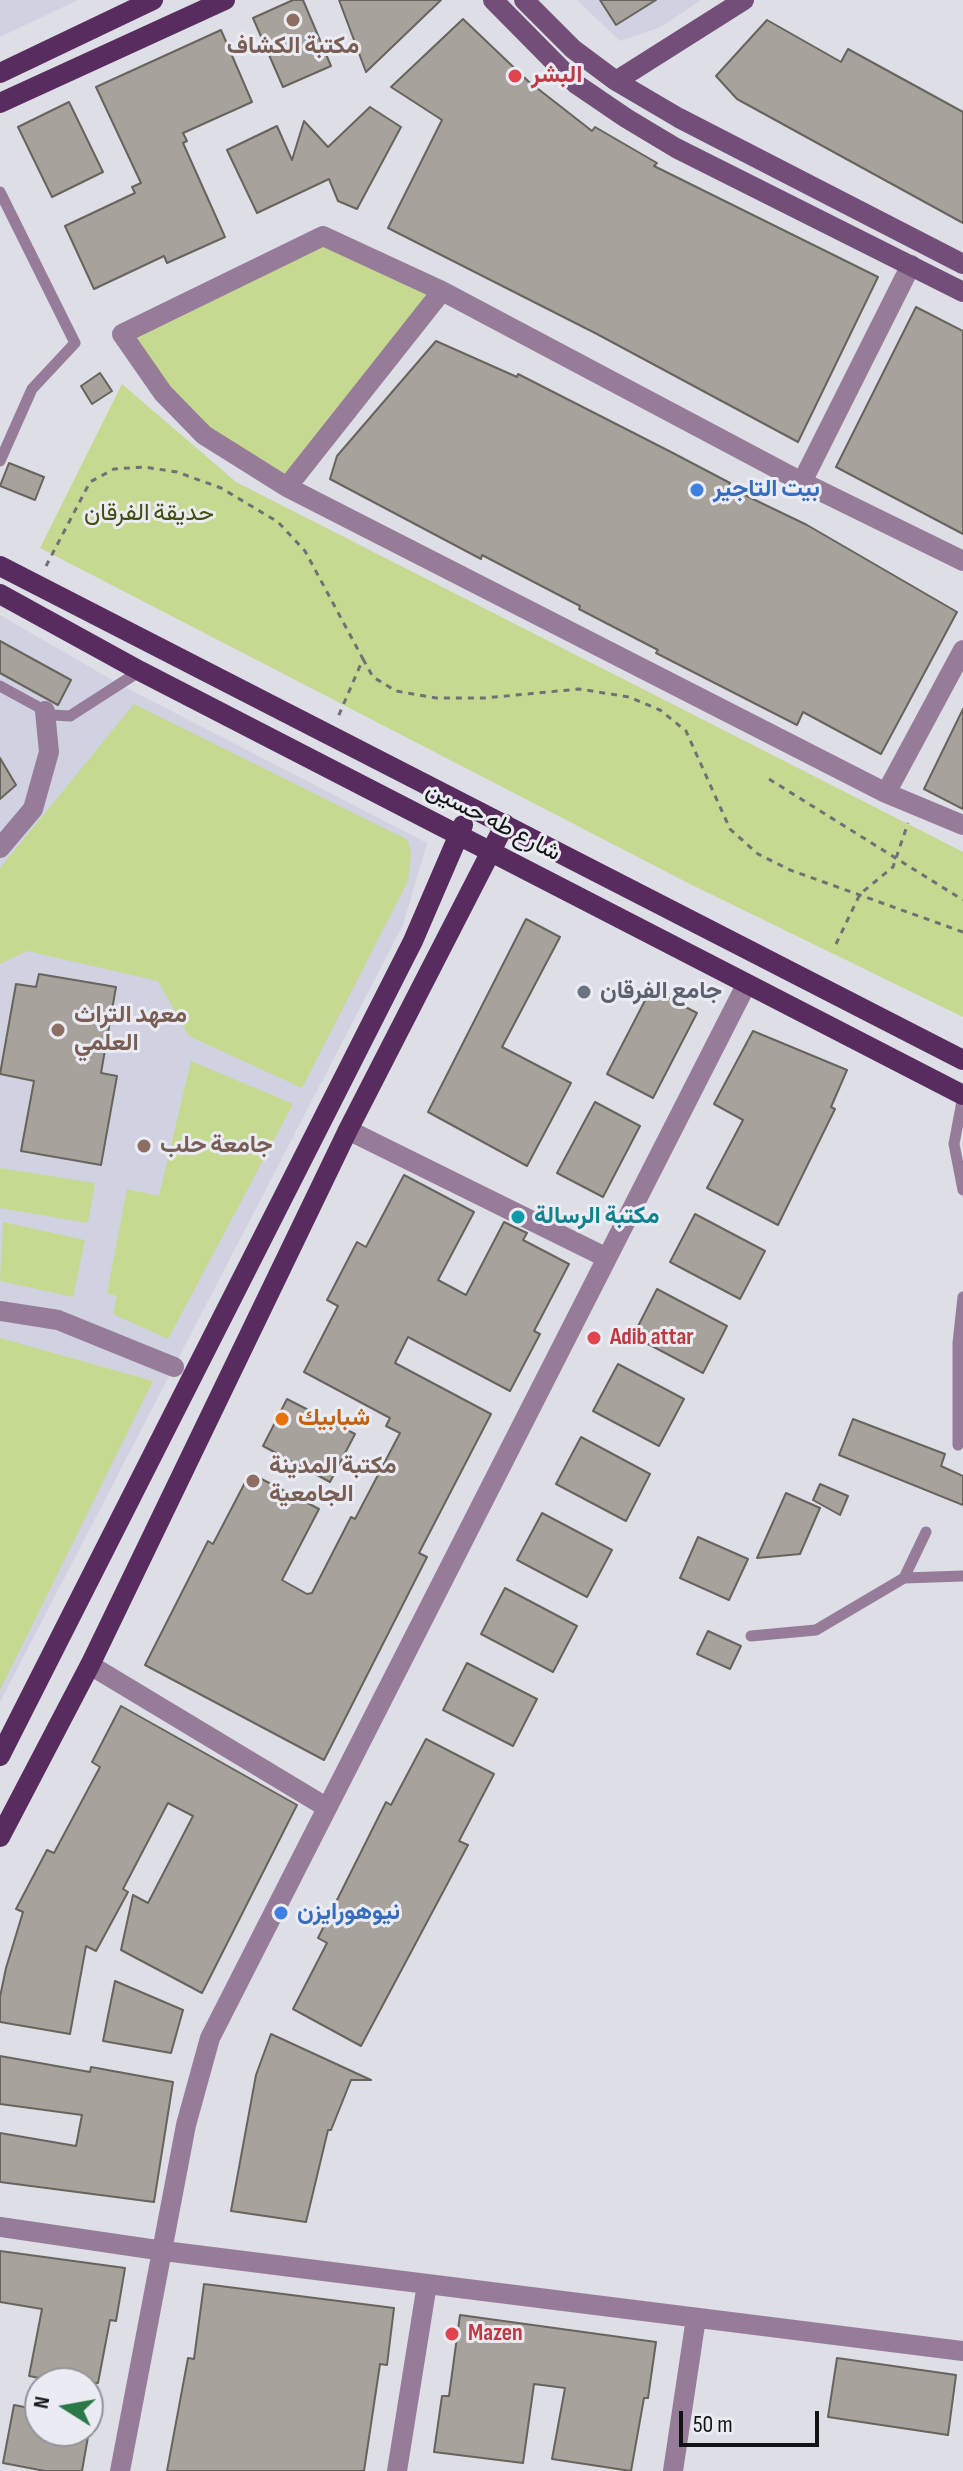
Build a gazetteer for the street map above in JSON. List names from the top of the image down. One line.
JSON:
{"streets":{"main road":["شارع طه حسين"]},"parks":["حديقة الفرقان"],"places":["مكتبة الكشاف","البشر","بيت التاجير","جامع الفرقان","معهد التراث العلمي","جامعة حلب","مكتبة الرسالة","Adib attar","شبابيك","مكتبة المدينة الجامعية","نيوهورايزن","Mazen"],"scale_bar":"50 m","north":"left"}
